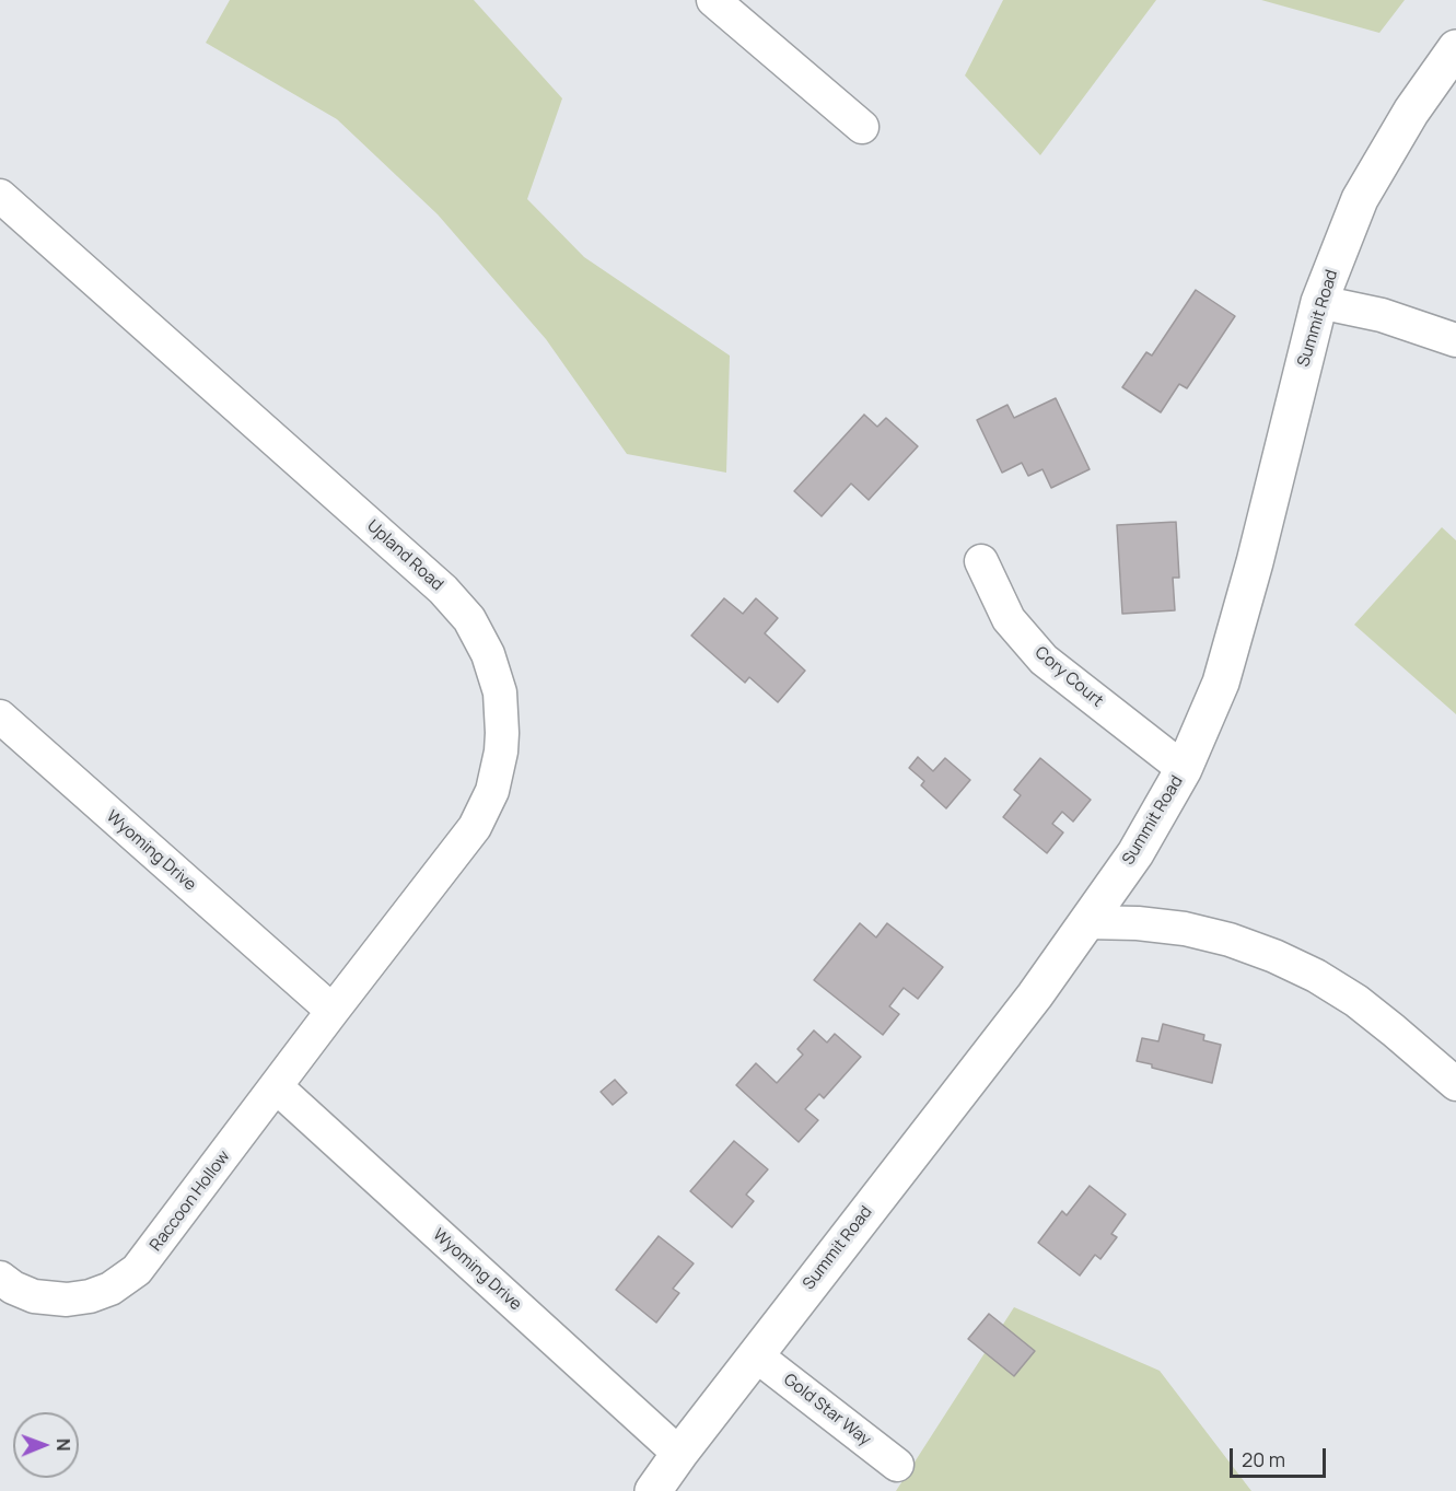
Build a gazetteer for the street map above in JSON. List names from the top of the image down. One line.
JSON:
{"streets":{"main road":["Summit Road"],"street":["Upland Road","Cory Court","Wyoming Drive","Raccoon Hollow","Gold Star Way"]},"crossings":[["Summit Road","Cory Court"],["Summit Road","Wyoming Drive"],["Summit Road","Gold Star Way"],["Upland Road","Wyoming Drive"],["Upland Road","Raccoon Hollow"],["Wyoming Drive","Raccoon Hollow"]],"scale_bar":"20 m","north":"right"}
